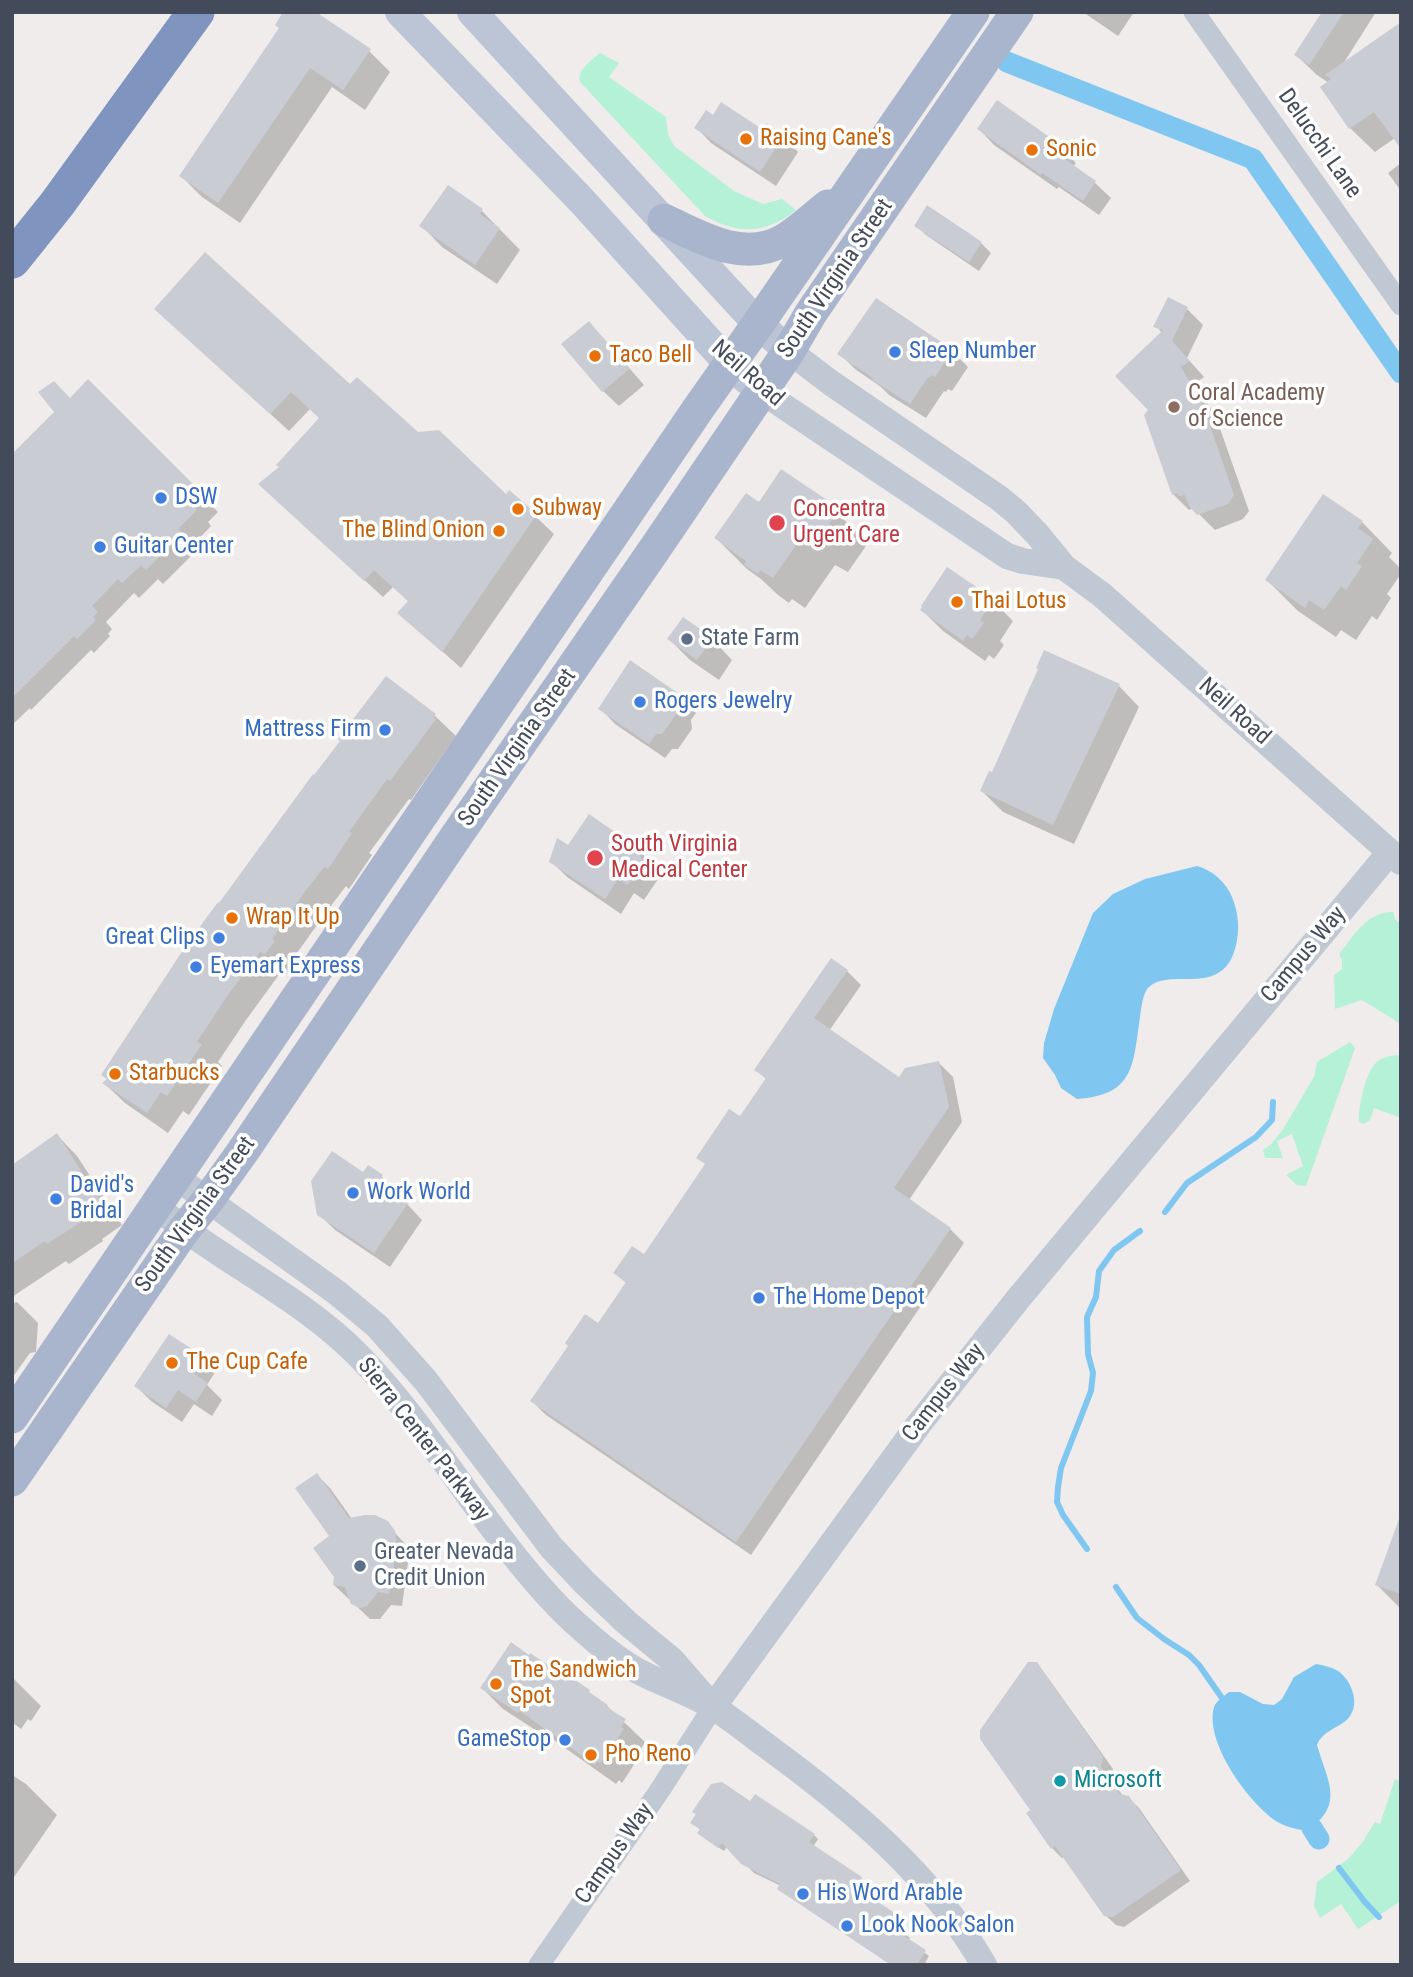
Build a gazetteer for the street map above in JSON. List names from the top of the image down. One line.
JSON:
{"streets":{"main road":["South Virginia Street","Neil Road"],"street":["Delucchi Lane","Campus Way","Sierra Center Parkway"]},"crossings":[["South Virginia Street","Neil Road"],["South Virginia Street","Sierra Center Parkway"],["Neil Road","Campus Way"],["Campus Way","Sierra Center Parkway"]],"places":["Raising Cane's","Sonic","Sleep Number","Taco Bell","Coral Academy of Science","DSW","Subway","Concentra Urgent Care","The Blind Onion","Guitar Center","Thai Lotus","State Farm","Rogers Jewelry","Mattress Firm","South Virginia Medical Center","Wrap It Up","Great Clips","Eyemart Express","Starbucks","Work World","David's Bridal","The Home Depot","The Cup Cafe","Greater Nevada Credit Union","The Sandwich Spot","GameStop","Pho Reno","Microsoft","His Word Arable","Look Nook Salon"]}
